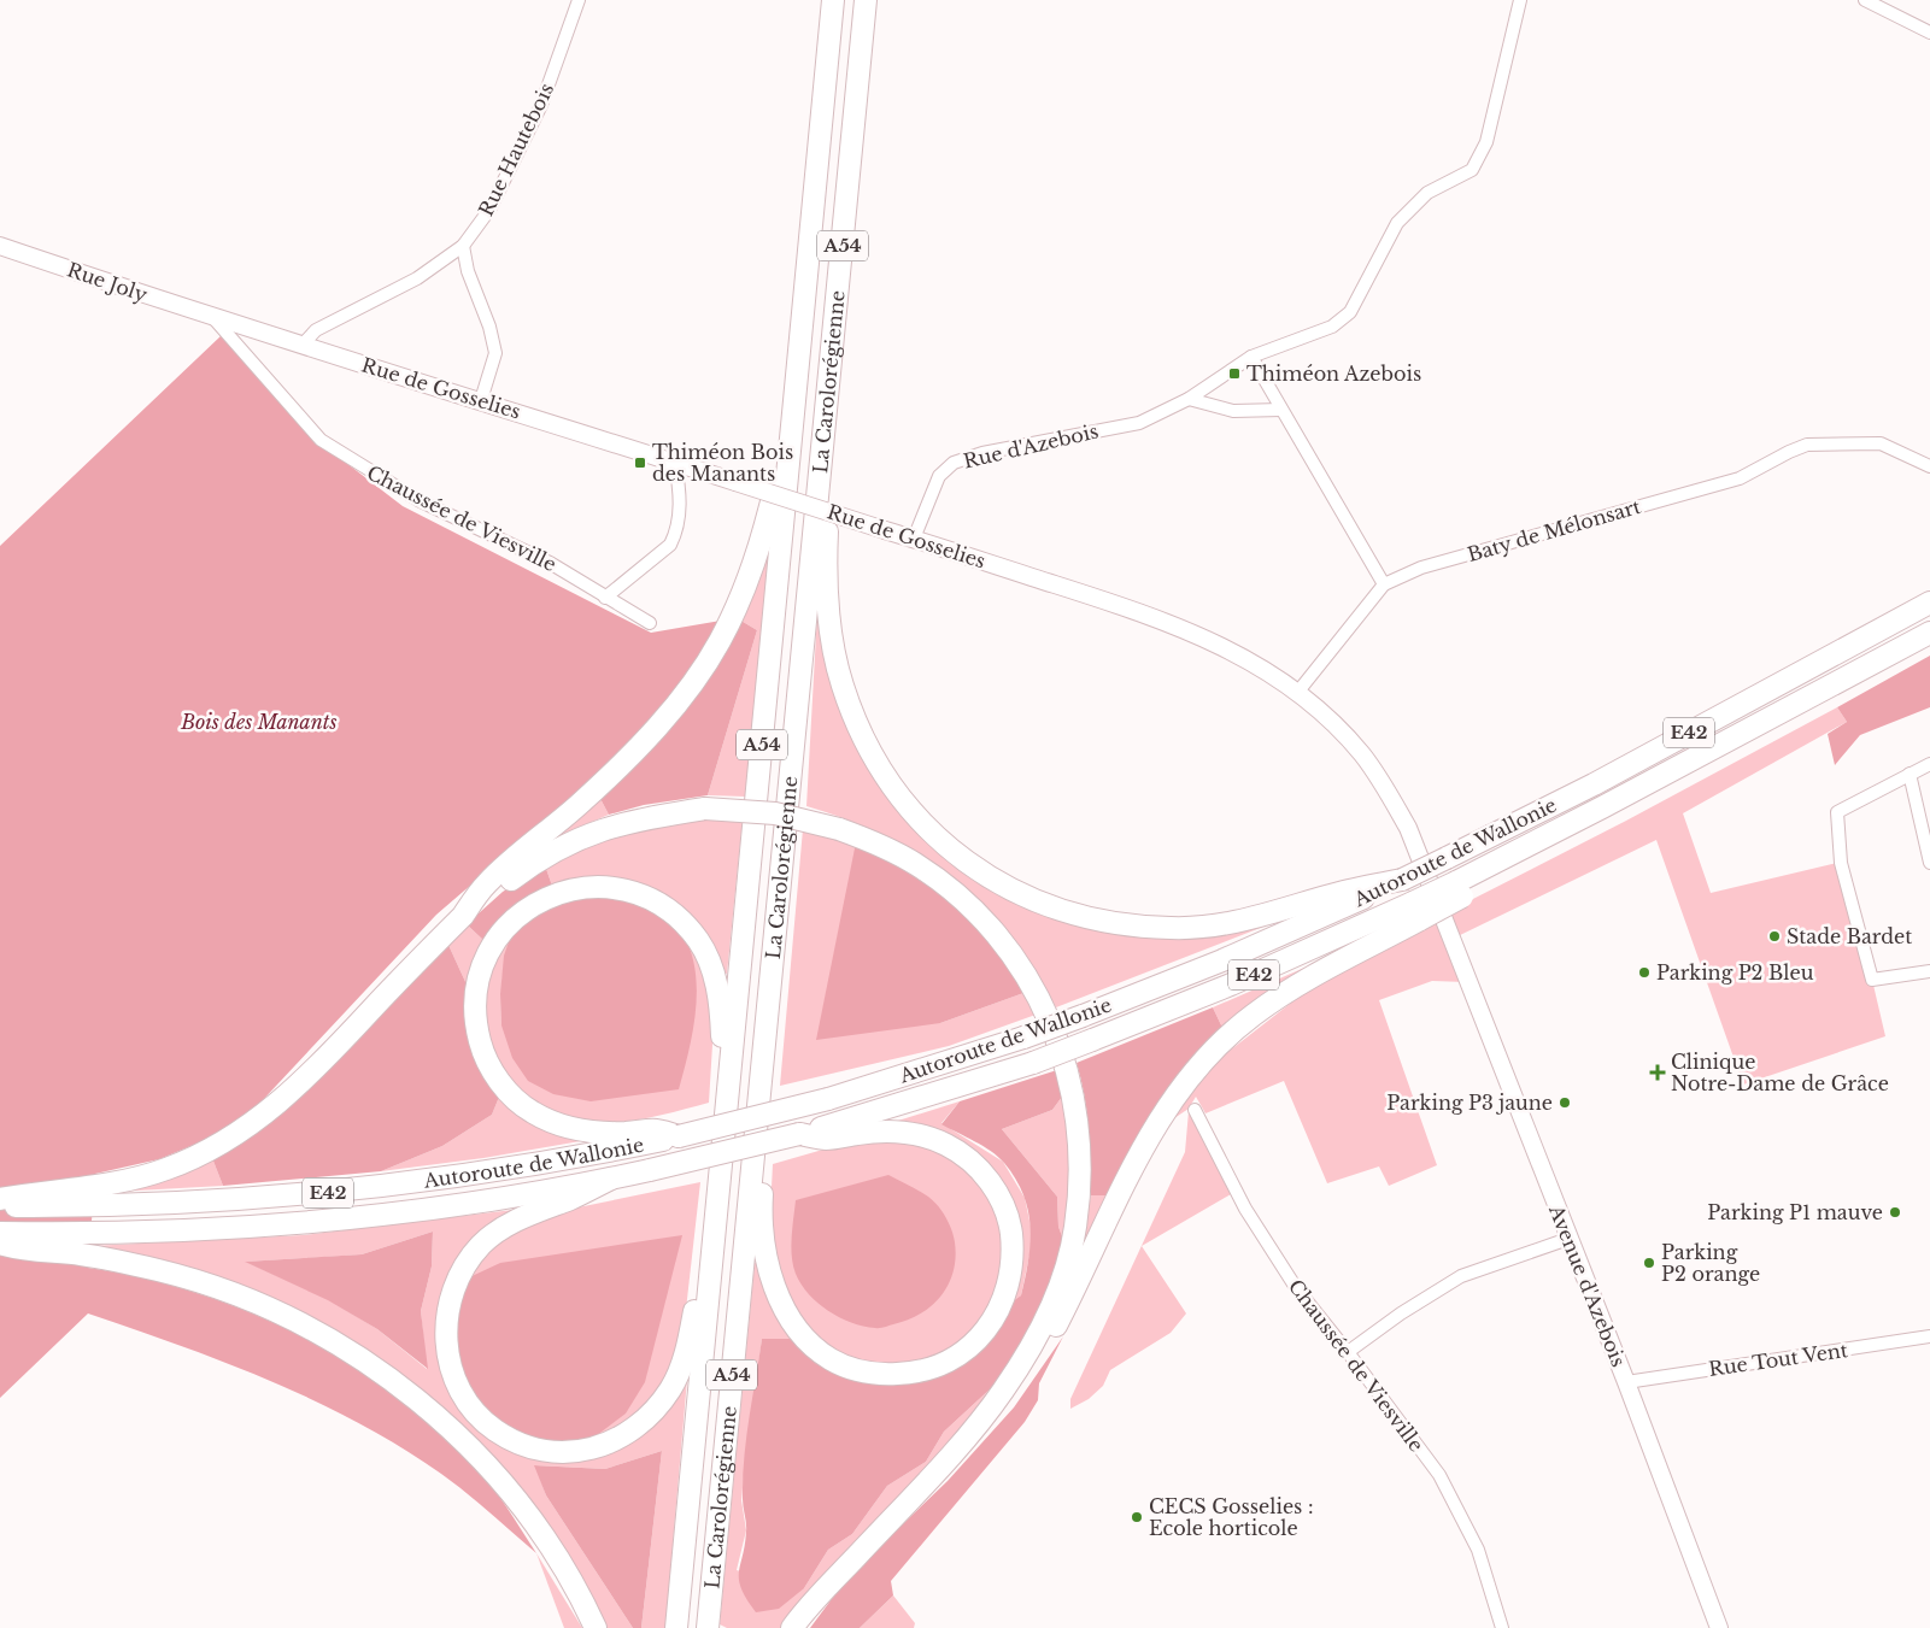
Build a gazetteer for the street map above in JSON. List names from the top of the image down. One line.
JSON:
{"streets":{"highway":["A54","La Carolorégienne","E42","Autoroute de Wallonie"],"street":["Rue Hautebois","Rue Joly","Rue de Gosselies","Rue d'Azebois","Chaussée de Viesville","Baty de Mélonsart","Avenue d'Azebois","Rue Tout Vent"]},"crossings":[["Rue Hautebois","Rue de Gosselies"],["Rue Joly","Rue de Gosselies"],["Rue Joly","Chaussée de Viesville"],["Rue de Gosselies","Rue d'Azebois"],["Rue de Gosselies","Chaussée de Viesville"],["Rue de Gosselies","Baty de Mélonsart"],["Rue de Gosselies","Avenue d'Azebois"],["Avenue d'Azebois","Rue Tout Vent"]],"parks":["Bois des Manants"],"places":{"transit":["Thiméon Azebois","Thiméon Bois des Manants"],"other":["Stade Bardet","Parking P2 Bleu","Parking P3 jaune","Parking P1 mauve","Parking P2 orange","CECS Gosselies : Ecole horticole"],"health":["Clinique Notre-Dame de Grâce"]}}
